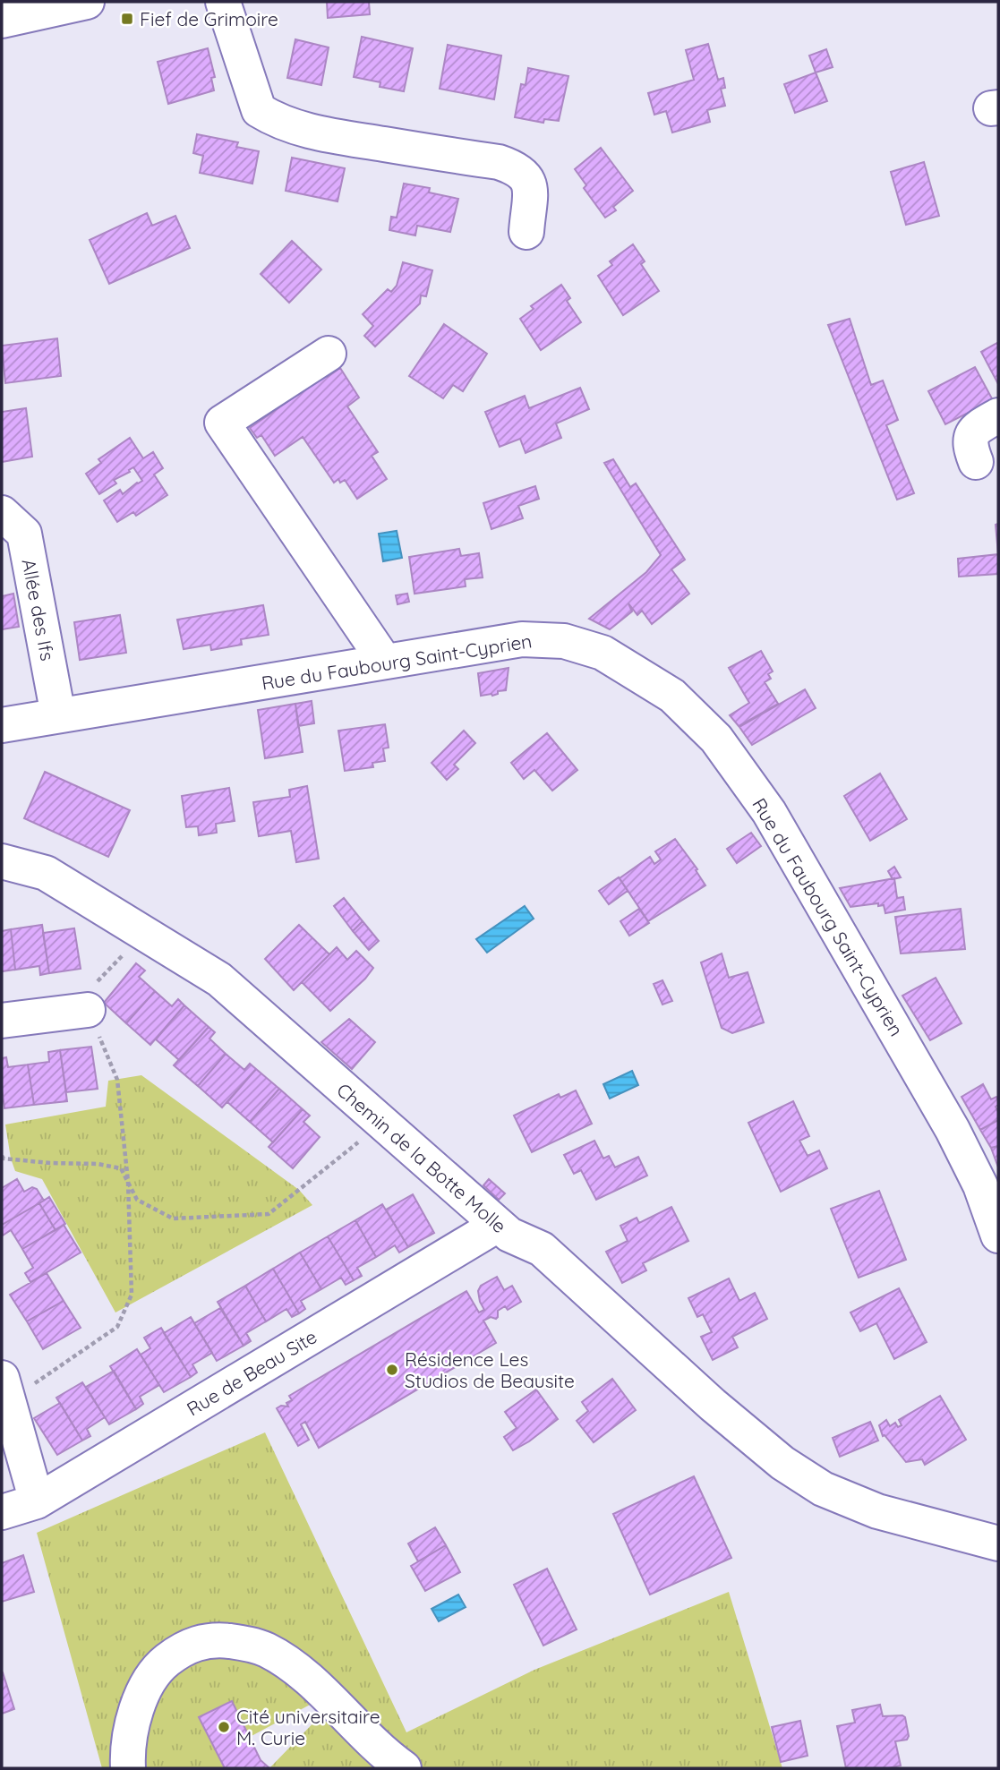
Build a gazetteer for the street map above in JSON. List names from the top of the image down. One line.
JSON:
{"streets":{"street":["Allée des Ifs","Rue du Faubourg Saint-Cyprien","Chemin de la Botte Molle","Rue de Beau Site"]},"crossings":[["Allée des Ifs","Rue du Faubourg Saint-Cyprien"],["Chemin de la Botte Molle","Rue de Beau Site"]],"places":{"transit":["Fief de Grimoire"],"other":["Résidence Les Studios de Beausite","Cité universitaire M. Curie"]}}
